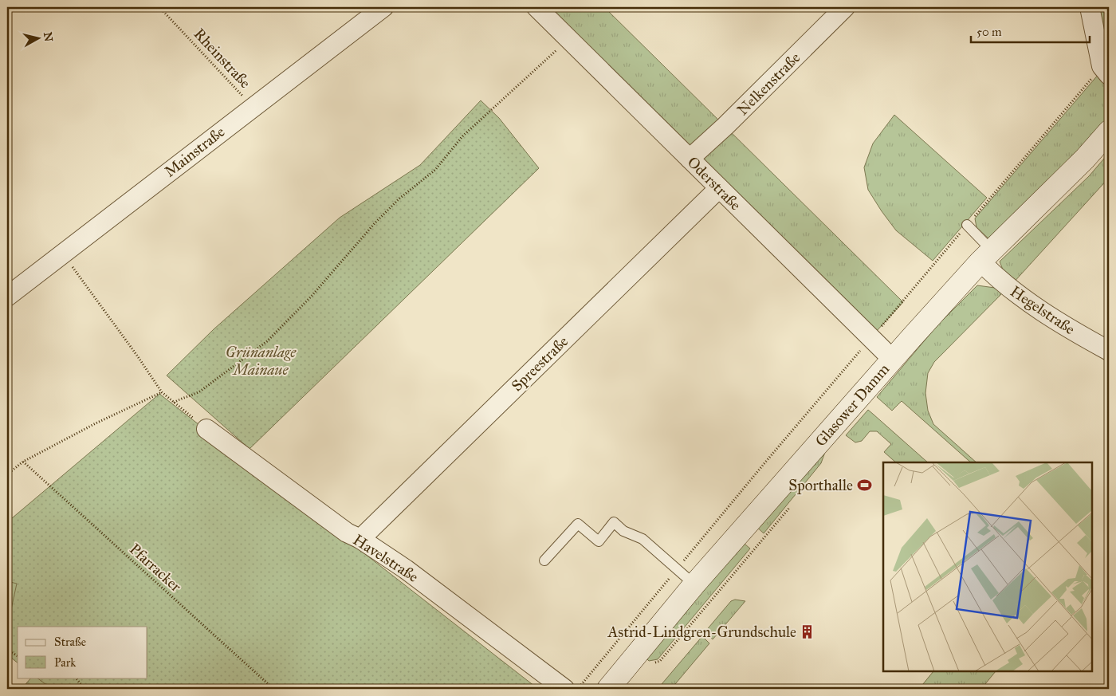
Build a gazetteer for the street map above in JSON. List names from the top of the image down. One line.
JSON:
{"streets":{"street":["Nelkenstraße","Mainstraße","Oderstraße","Hegelstraße","Spreestraße","Glasower Damm","Havelstraße"],"path":["Rheinstraße","Pfarracker"]},"crossings":[["Rheinstraße","Mainstraße"],["Nelkenstraße","Oderstraße"],["Oderstraße","Spreestraße"],["Oderstraße","Glasower Damm"],["Hegelstraße","Glasower Damm"],["Spreestraße","Havelstraße"]],"parks":["Grünanlage Mainaue"],"places":{"sports":["Sporthalle"],"building":["Astrid-Lindgren-Grundschule"]},"legend":["Straße","Park"],"scale_bar":"50 m","north":"right"}
